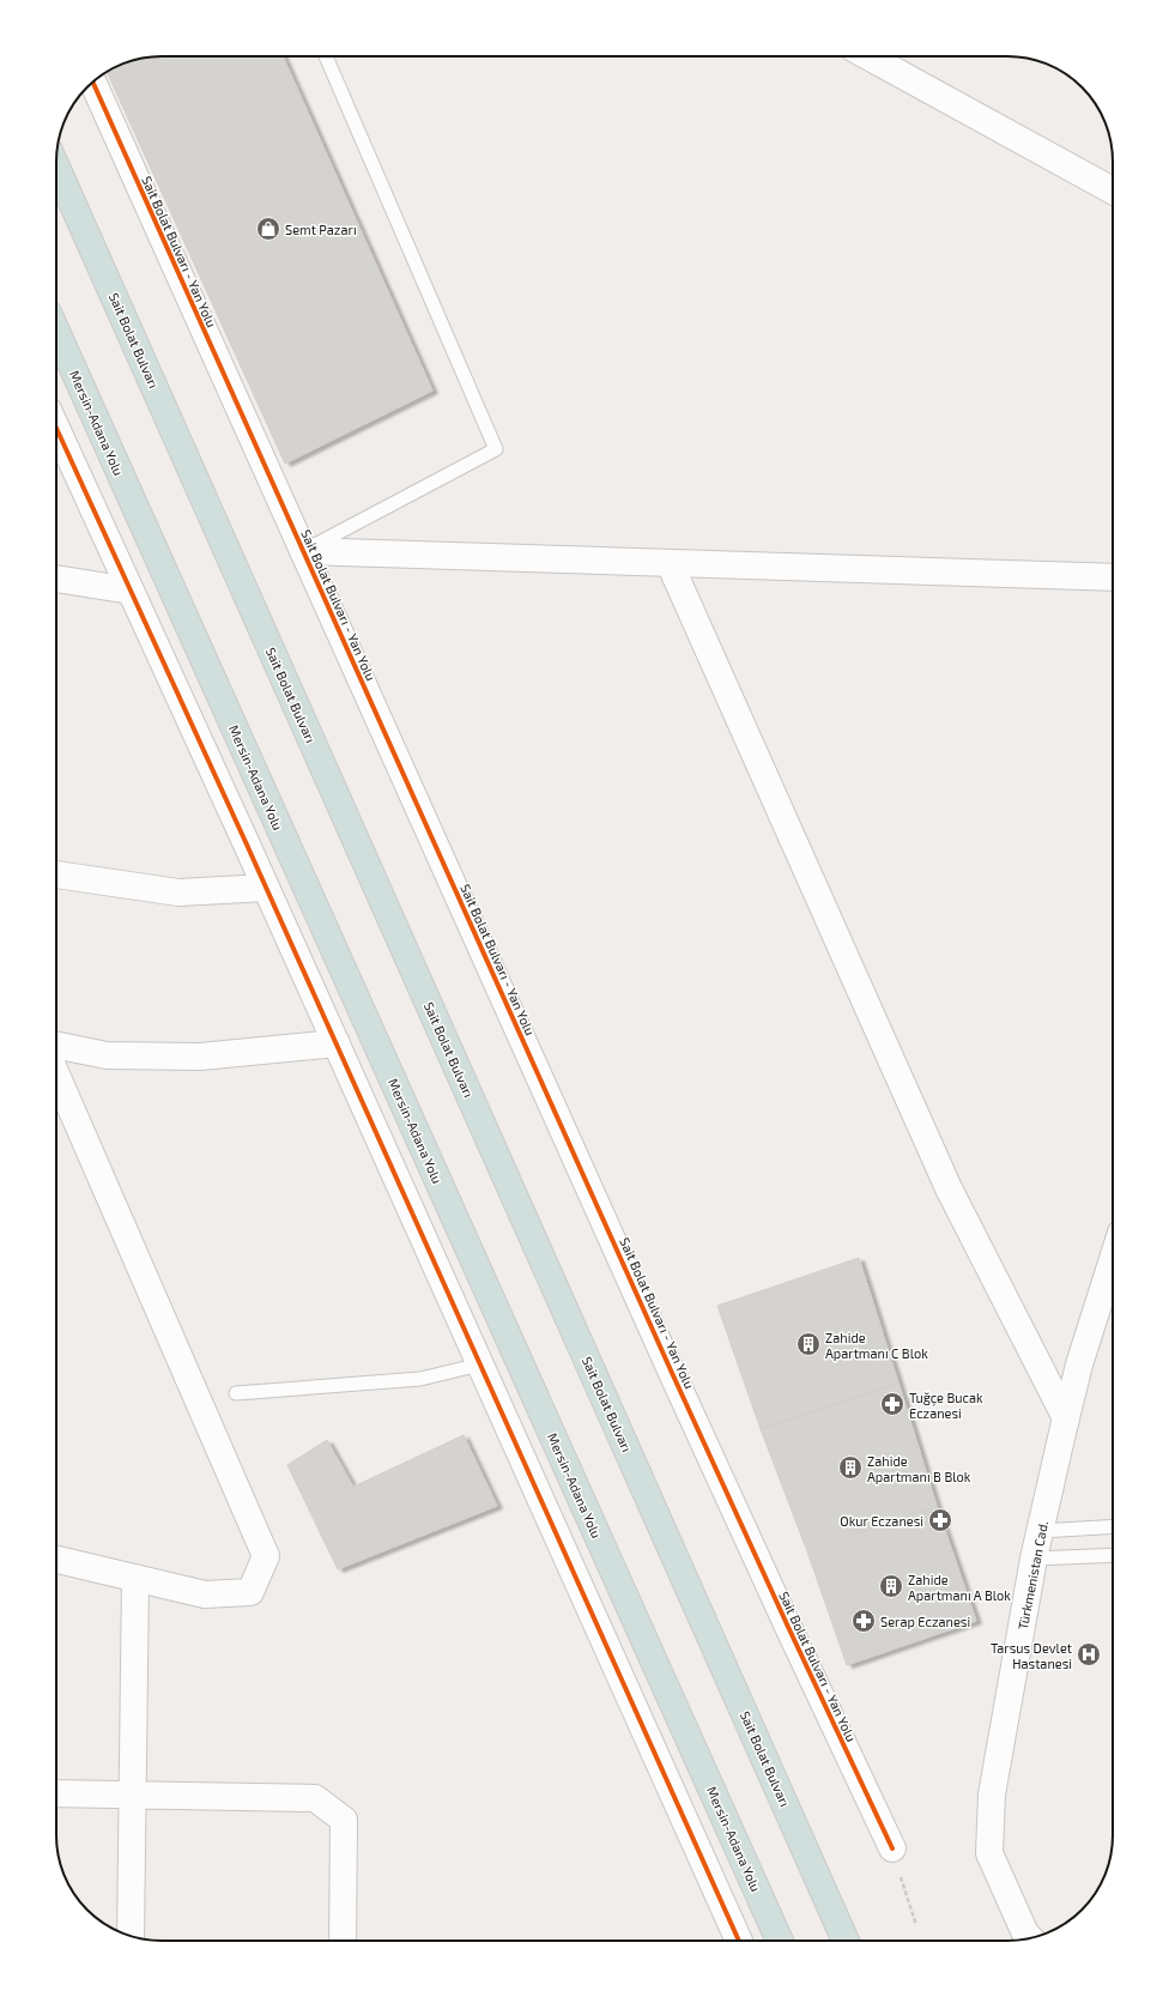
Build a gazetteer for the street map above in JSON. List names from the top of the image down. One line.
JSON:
{"streets":{"highway":["Sait Bolat Bulvarı","Mersin-Adana Yolu"],"street":["Sait Bolat Bulvarı - Yan Yolu","Türkmenistan Cad."]},"places":{"shop":["Semt Pazarı"],"building":["Zahide Apartmanı C Blok","Zahide Apartmanı B Blok","Zahide Apartmanı A Blok"],"pharmacy":["Tuğçe Bucak Eczanesi","Okur Eczanesi","Serap Eczanesi"],"hospital":["Tarsus Devlet Hastanesi"]}}
